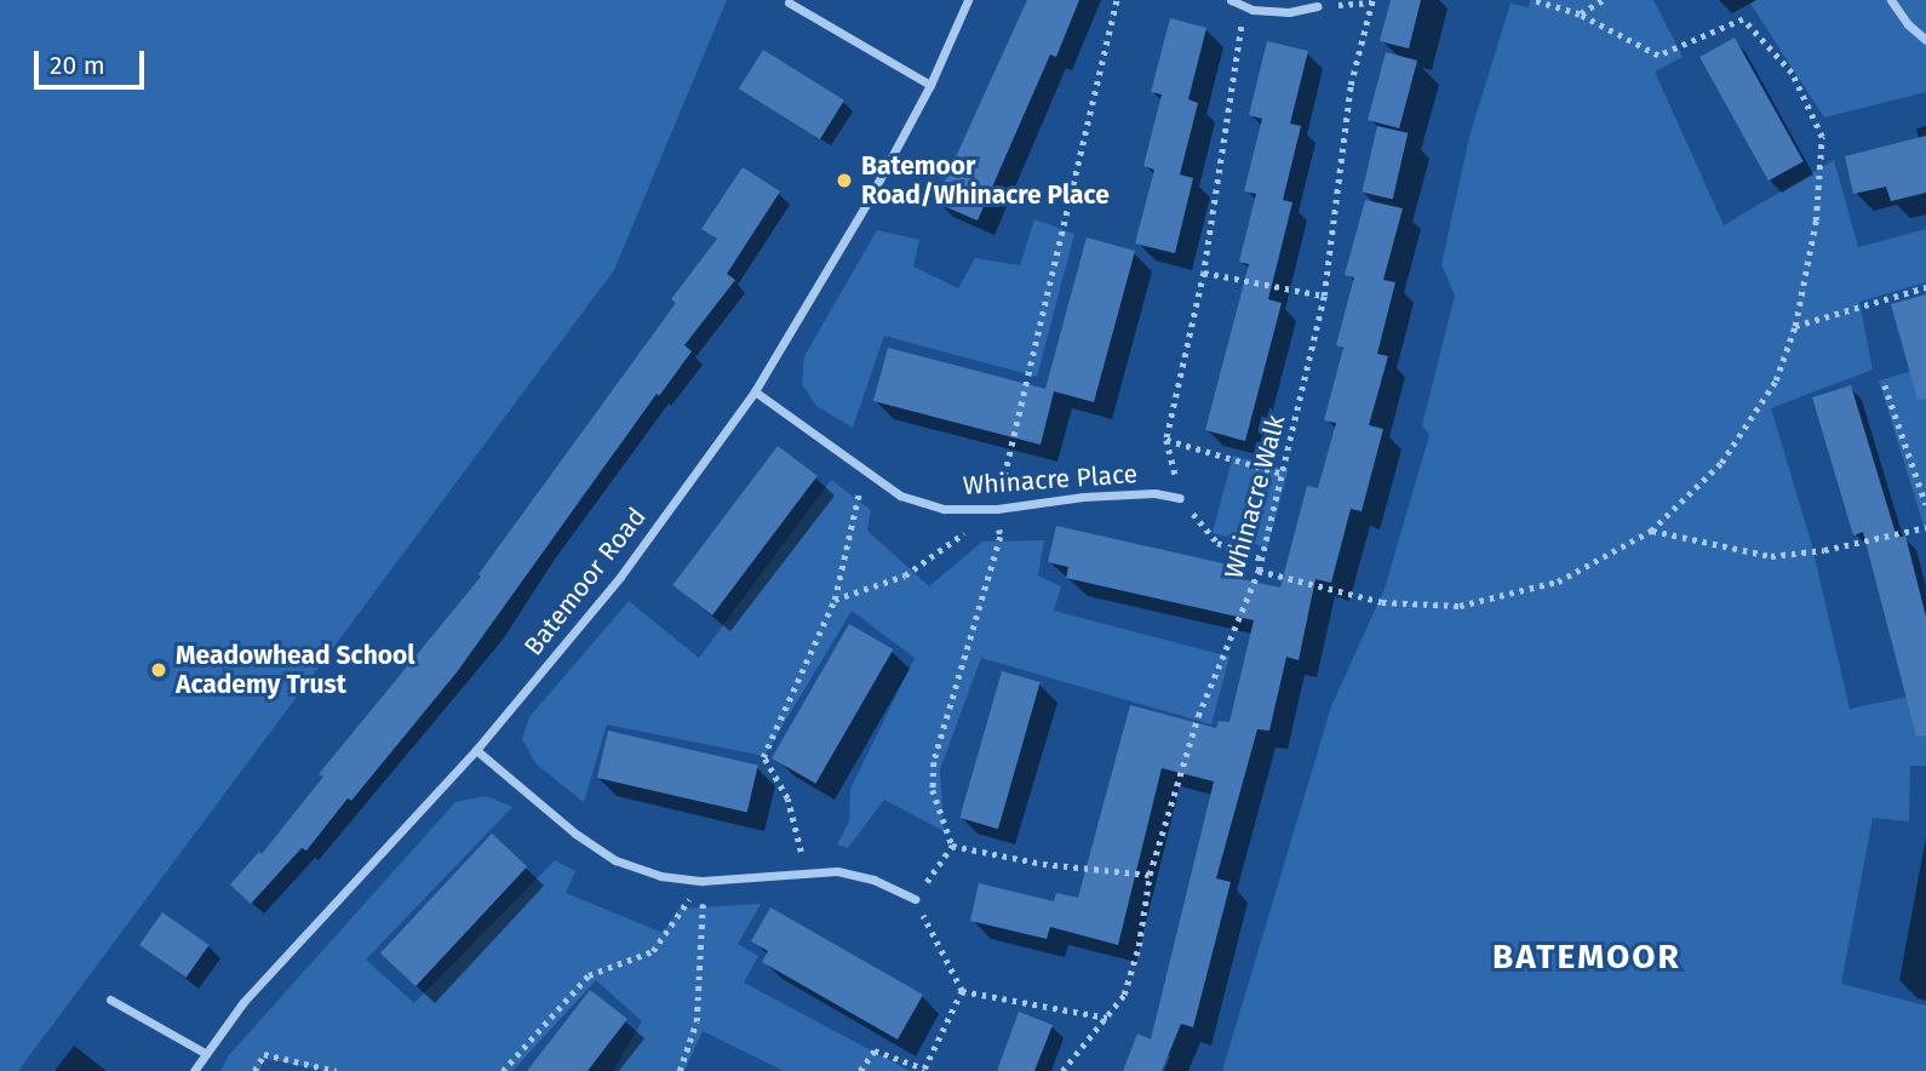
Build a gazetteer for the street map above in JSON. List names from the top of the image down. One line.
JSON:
{"streets":{"street":["Whinacre Place","Batemoor Road"],"path":["Whinacre Walk"]},"crossings":[["Whinacre Place","Batemoor Road"]],"districts":["BATEMOOR"],"places":["Batemoor Road/Whinacre Place","Meadowhead School Academy Trust"],"scale_bar":"20 m"}
